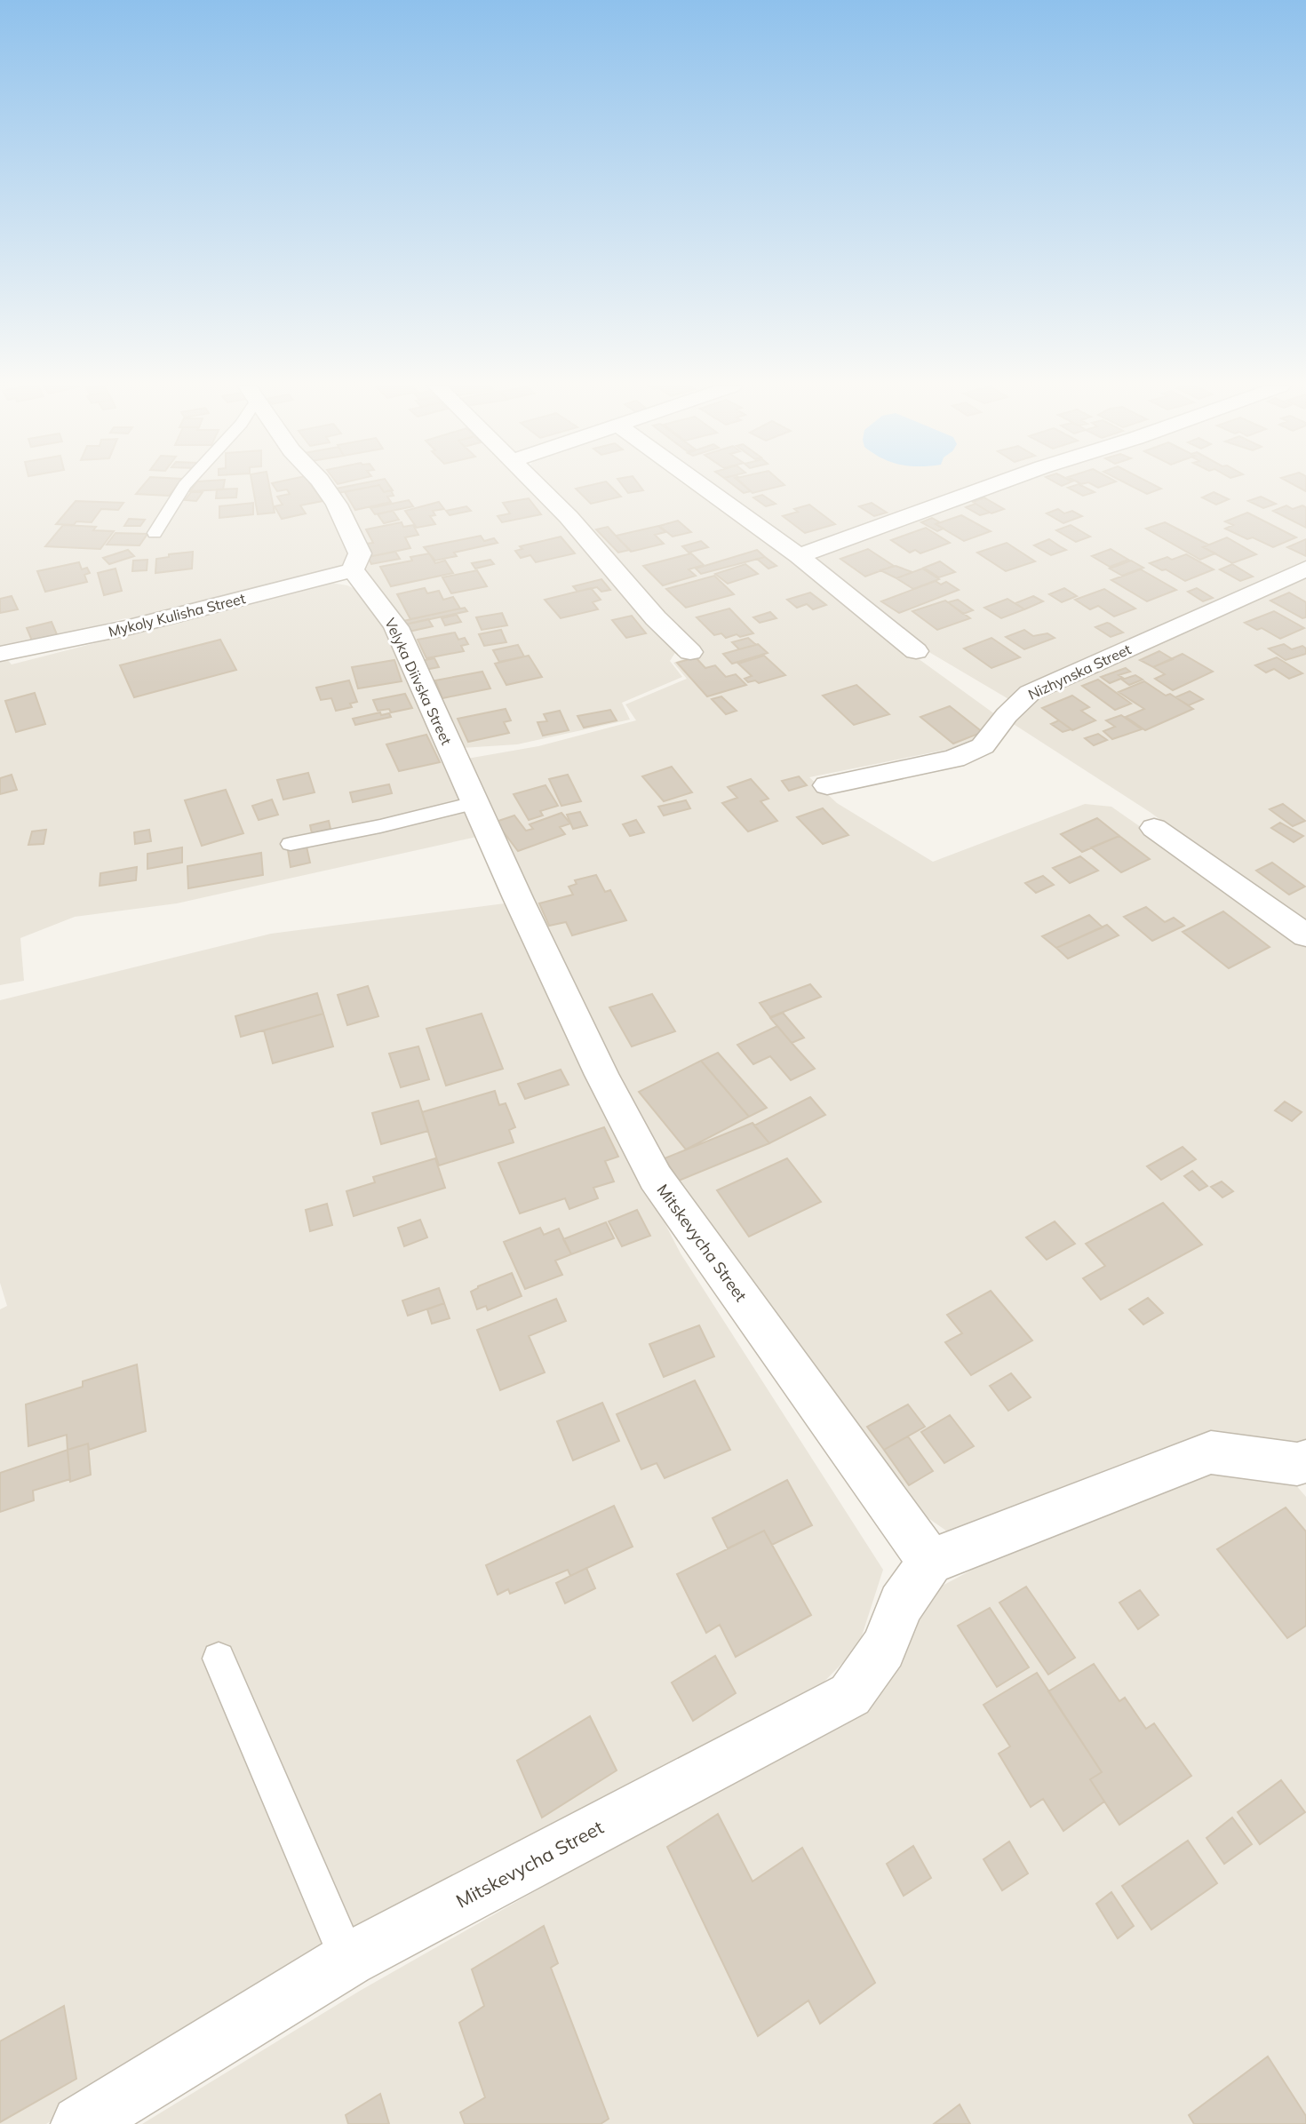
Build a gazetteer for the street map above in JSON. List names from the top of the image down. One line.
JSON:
{"streets":{"street":["Mykoly Kulisha Street","Nizhynska Street","Velyka Diivska Street","Mitskevycha Street"]},"crossings":[["Mykoly Kulisha Street","Velyka Diivska Street"],["Velyka Diivska Street","Mitskevycha Street"]]}
